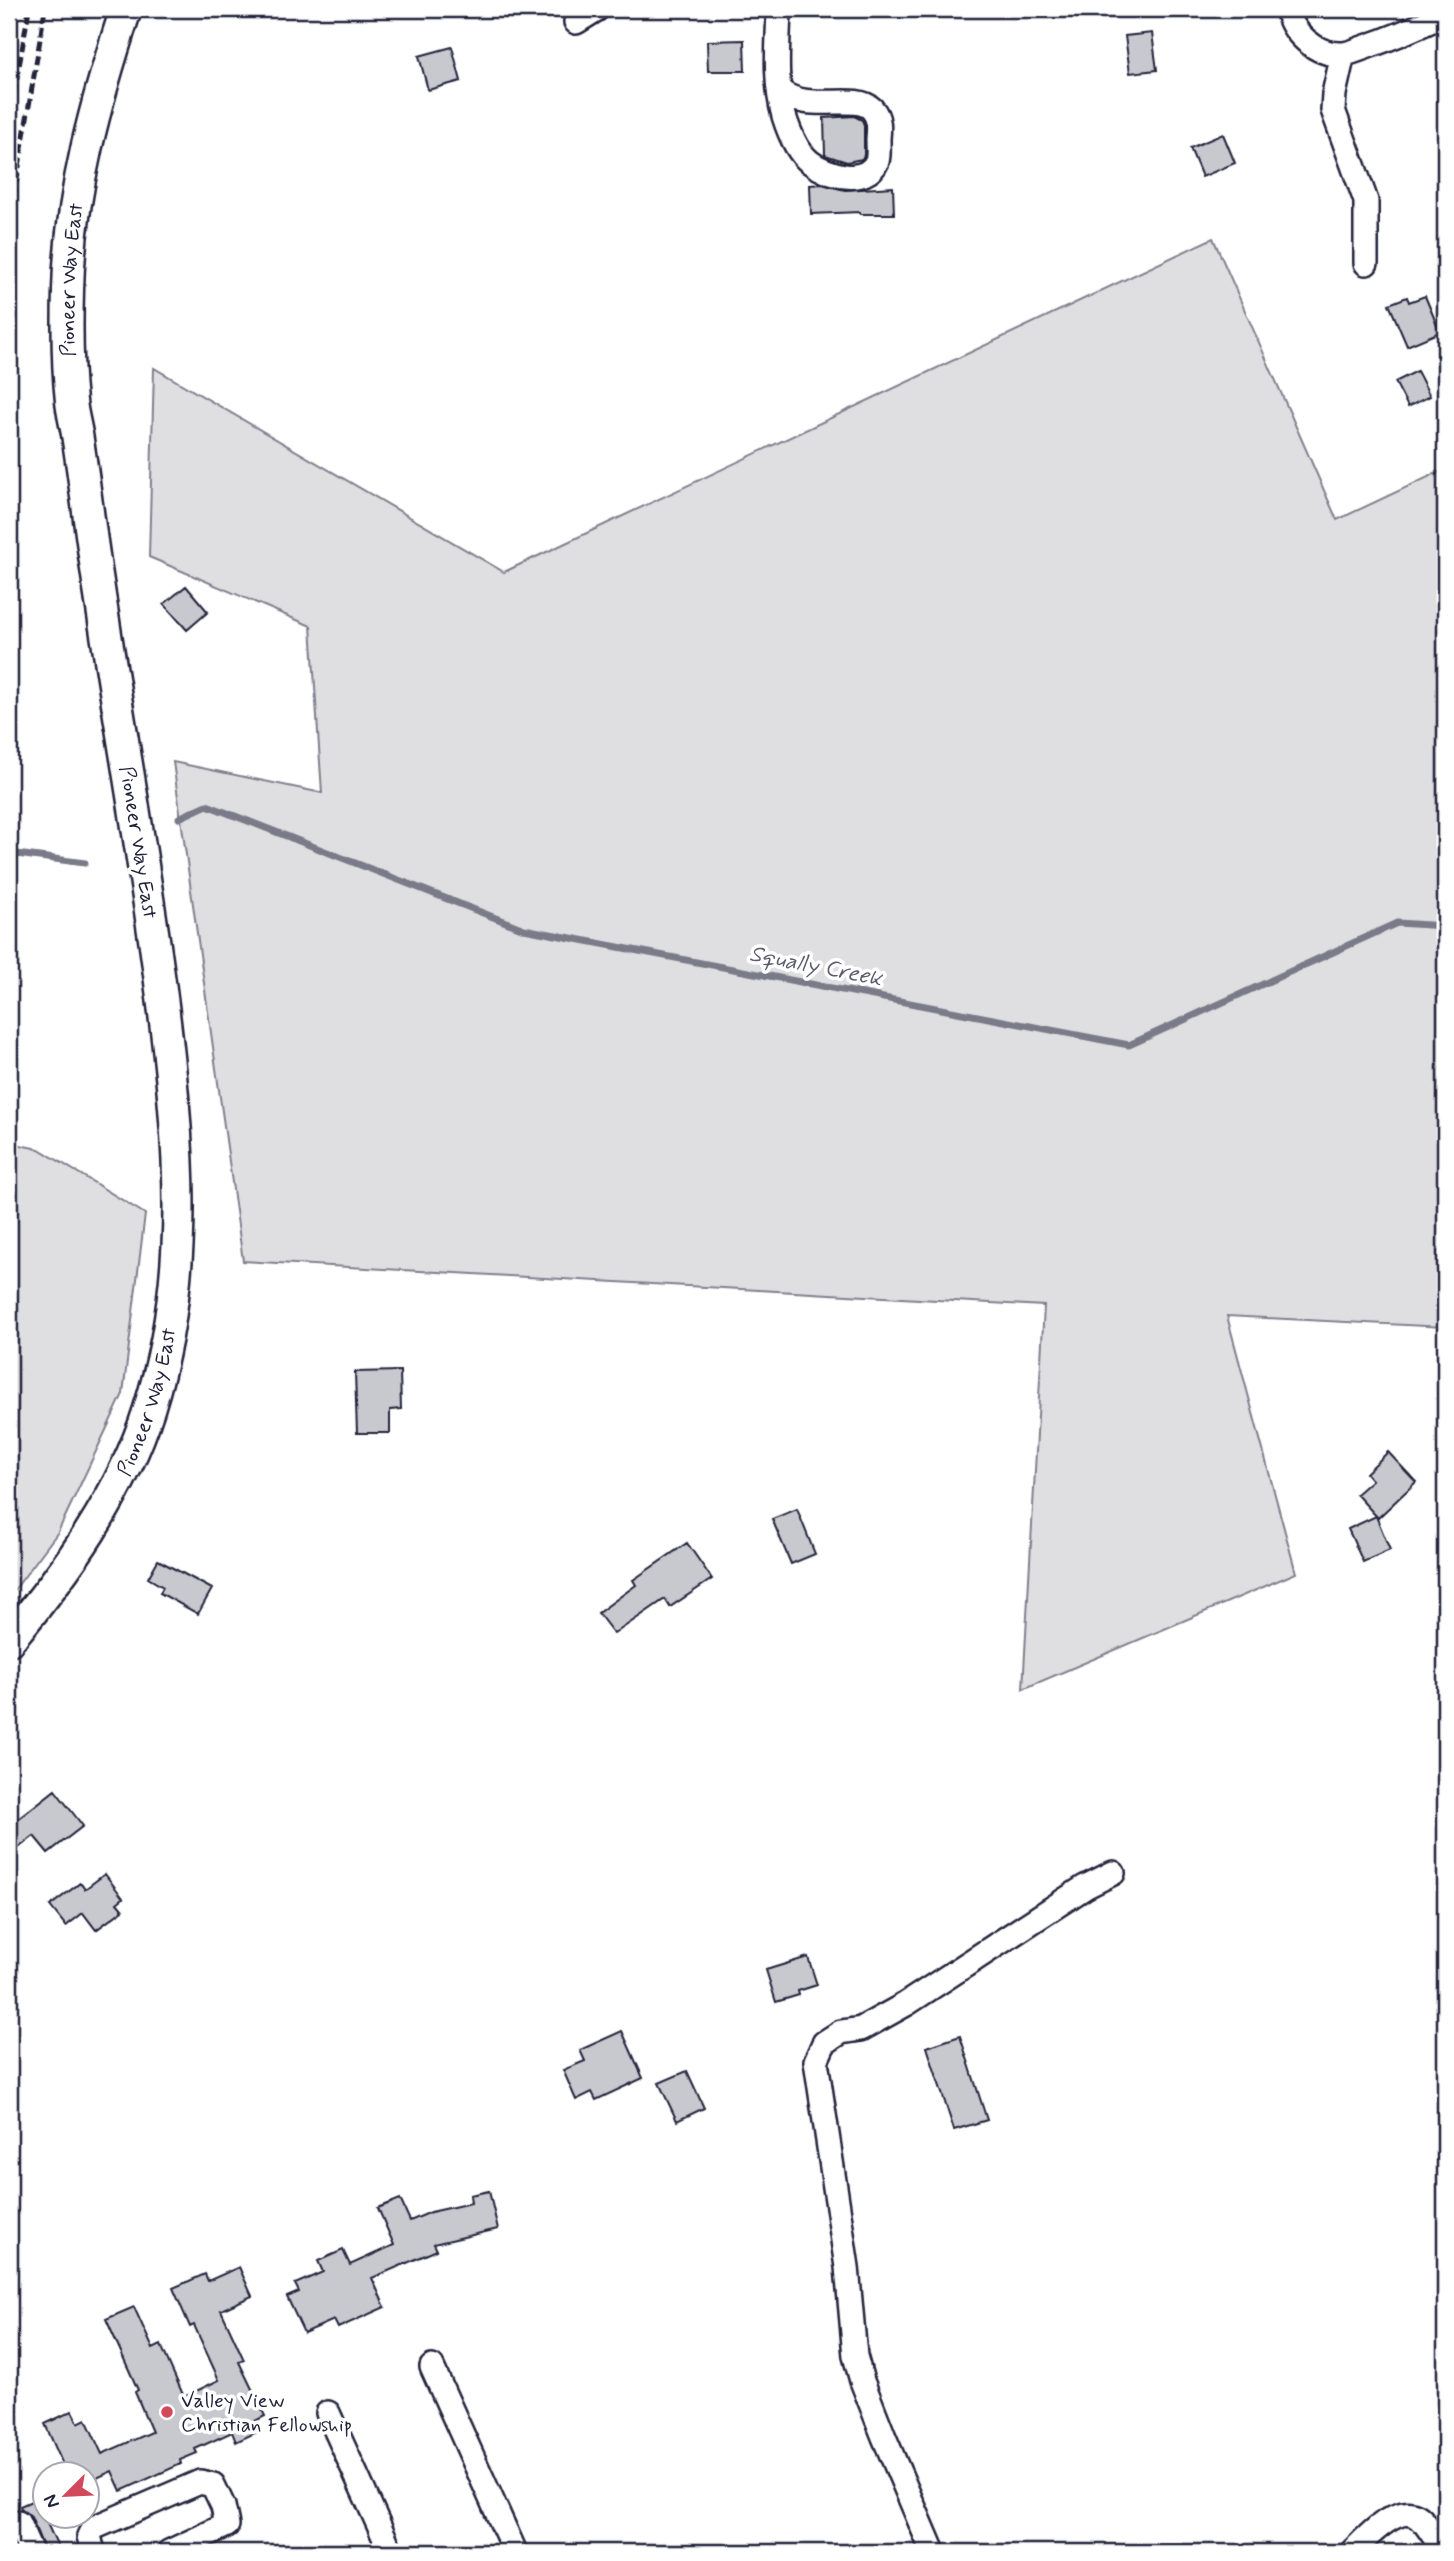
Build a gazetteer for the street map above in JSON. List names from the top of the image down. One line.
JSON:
{"streets":{"main road":["Pioneer Way East"]},"water":["Squally Creek"],"places":["Valley View Christian Fellowship"],"north":"bottom left"}
